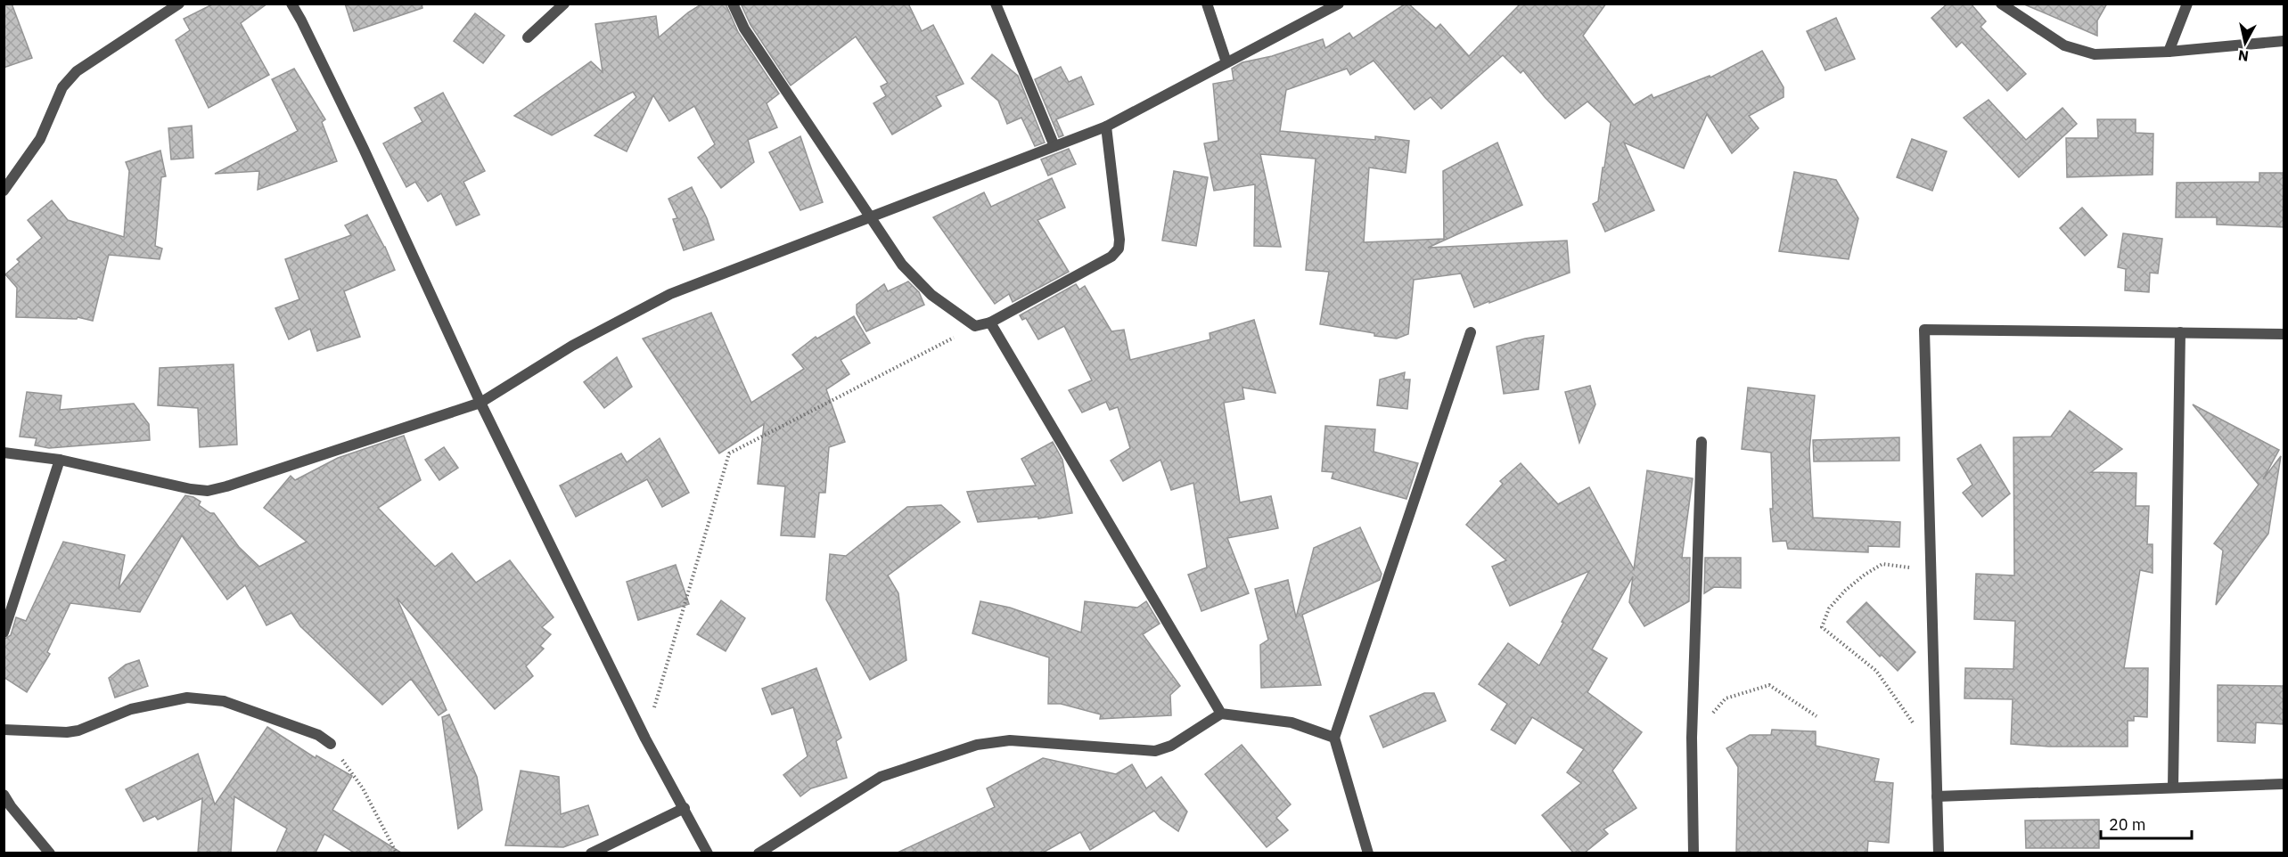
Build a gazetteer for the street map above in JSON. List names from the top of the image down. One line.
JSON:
{"scale_bar":"20 m","north":"bottom"}
